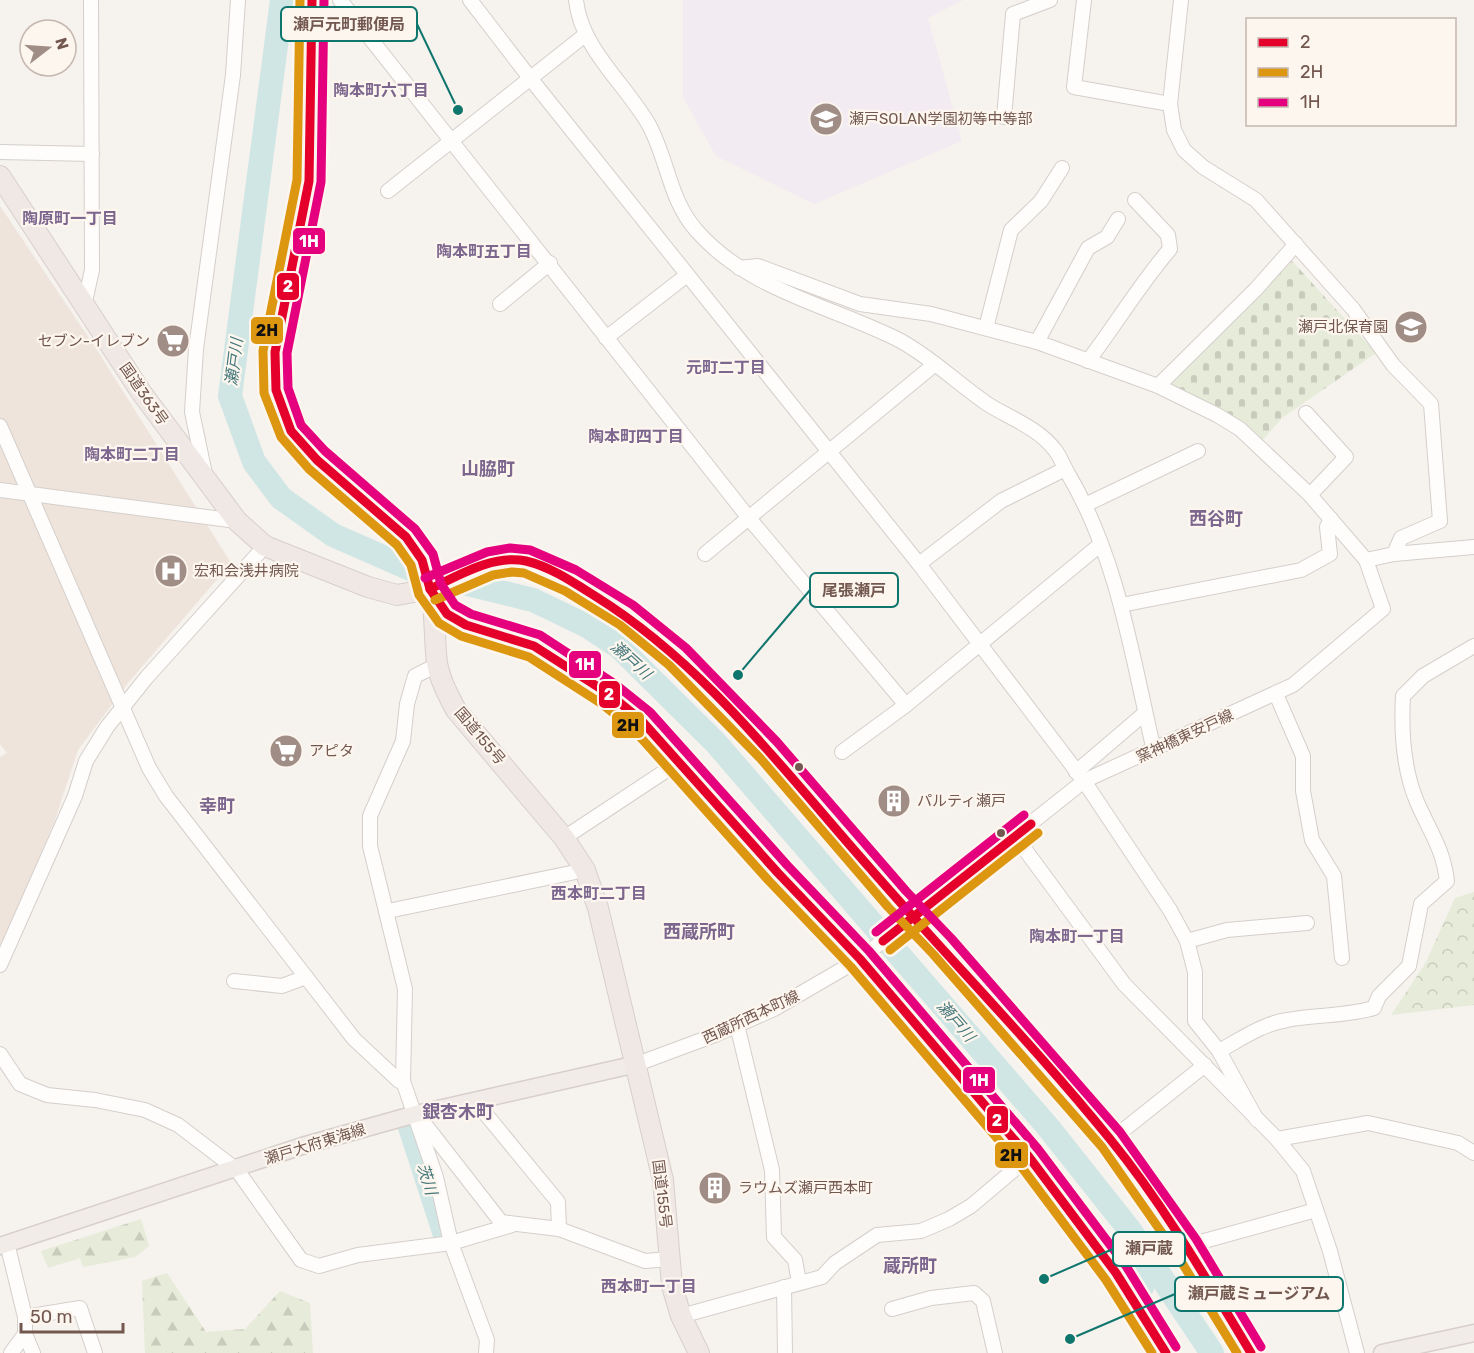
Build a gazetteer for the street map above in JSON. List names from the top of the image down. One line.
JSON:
{"streets":{"highway":["国道363号","国道155号"],"main road":["瀬戸大府東海線"],"street":["窯神橋東安戸線","西蔵所西本町線"]},"crossings":[["国道363号","国道155号"],["国道155号","西蔵所西本町線"],["国道155号","瀬戸大府東海線"],["窯神橋東安戸線","西蔵所西本町線"],["西蔵所西本町線","瀬戸大府東海線"]],"districts":["陶本町六丁目","陶原町一丁目","陶本町五丁目","元町二丁目","陶本町四丁目","陶本町二丁目","山脇町","西谷町","幸町","西本町二丁目","西蔵所町","陶本町一丁目","銀杏木町","蔵所町","西本町一丁目"],"water":["瀬戸川","茨川"],"places":{"other":["瀬戸元町郵便局","尾張瀬戸","瀬戸蔵","瀬戸蔵ミュージアム"],"school or university":["瀬戸SOLAN学園初等中等部","瀬戸北保育園"],"supermarket":["セブン-イレブン","アピタ"],"hospital":["宏和会浅井病院"],"building":["パルティ瀬戸","ラウムズ瀬戸西本町"]},"lines":["transit line 2","transit line 2H","transit line 1H"],"legend":["2","2H","1H"],"scale_bar":"50 m","north":"right"}
